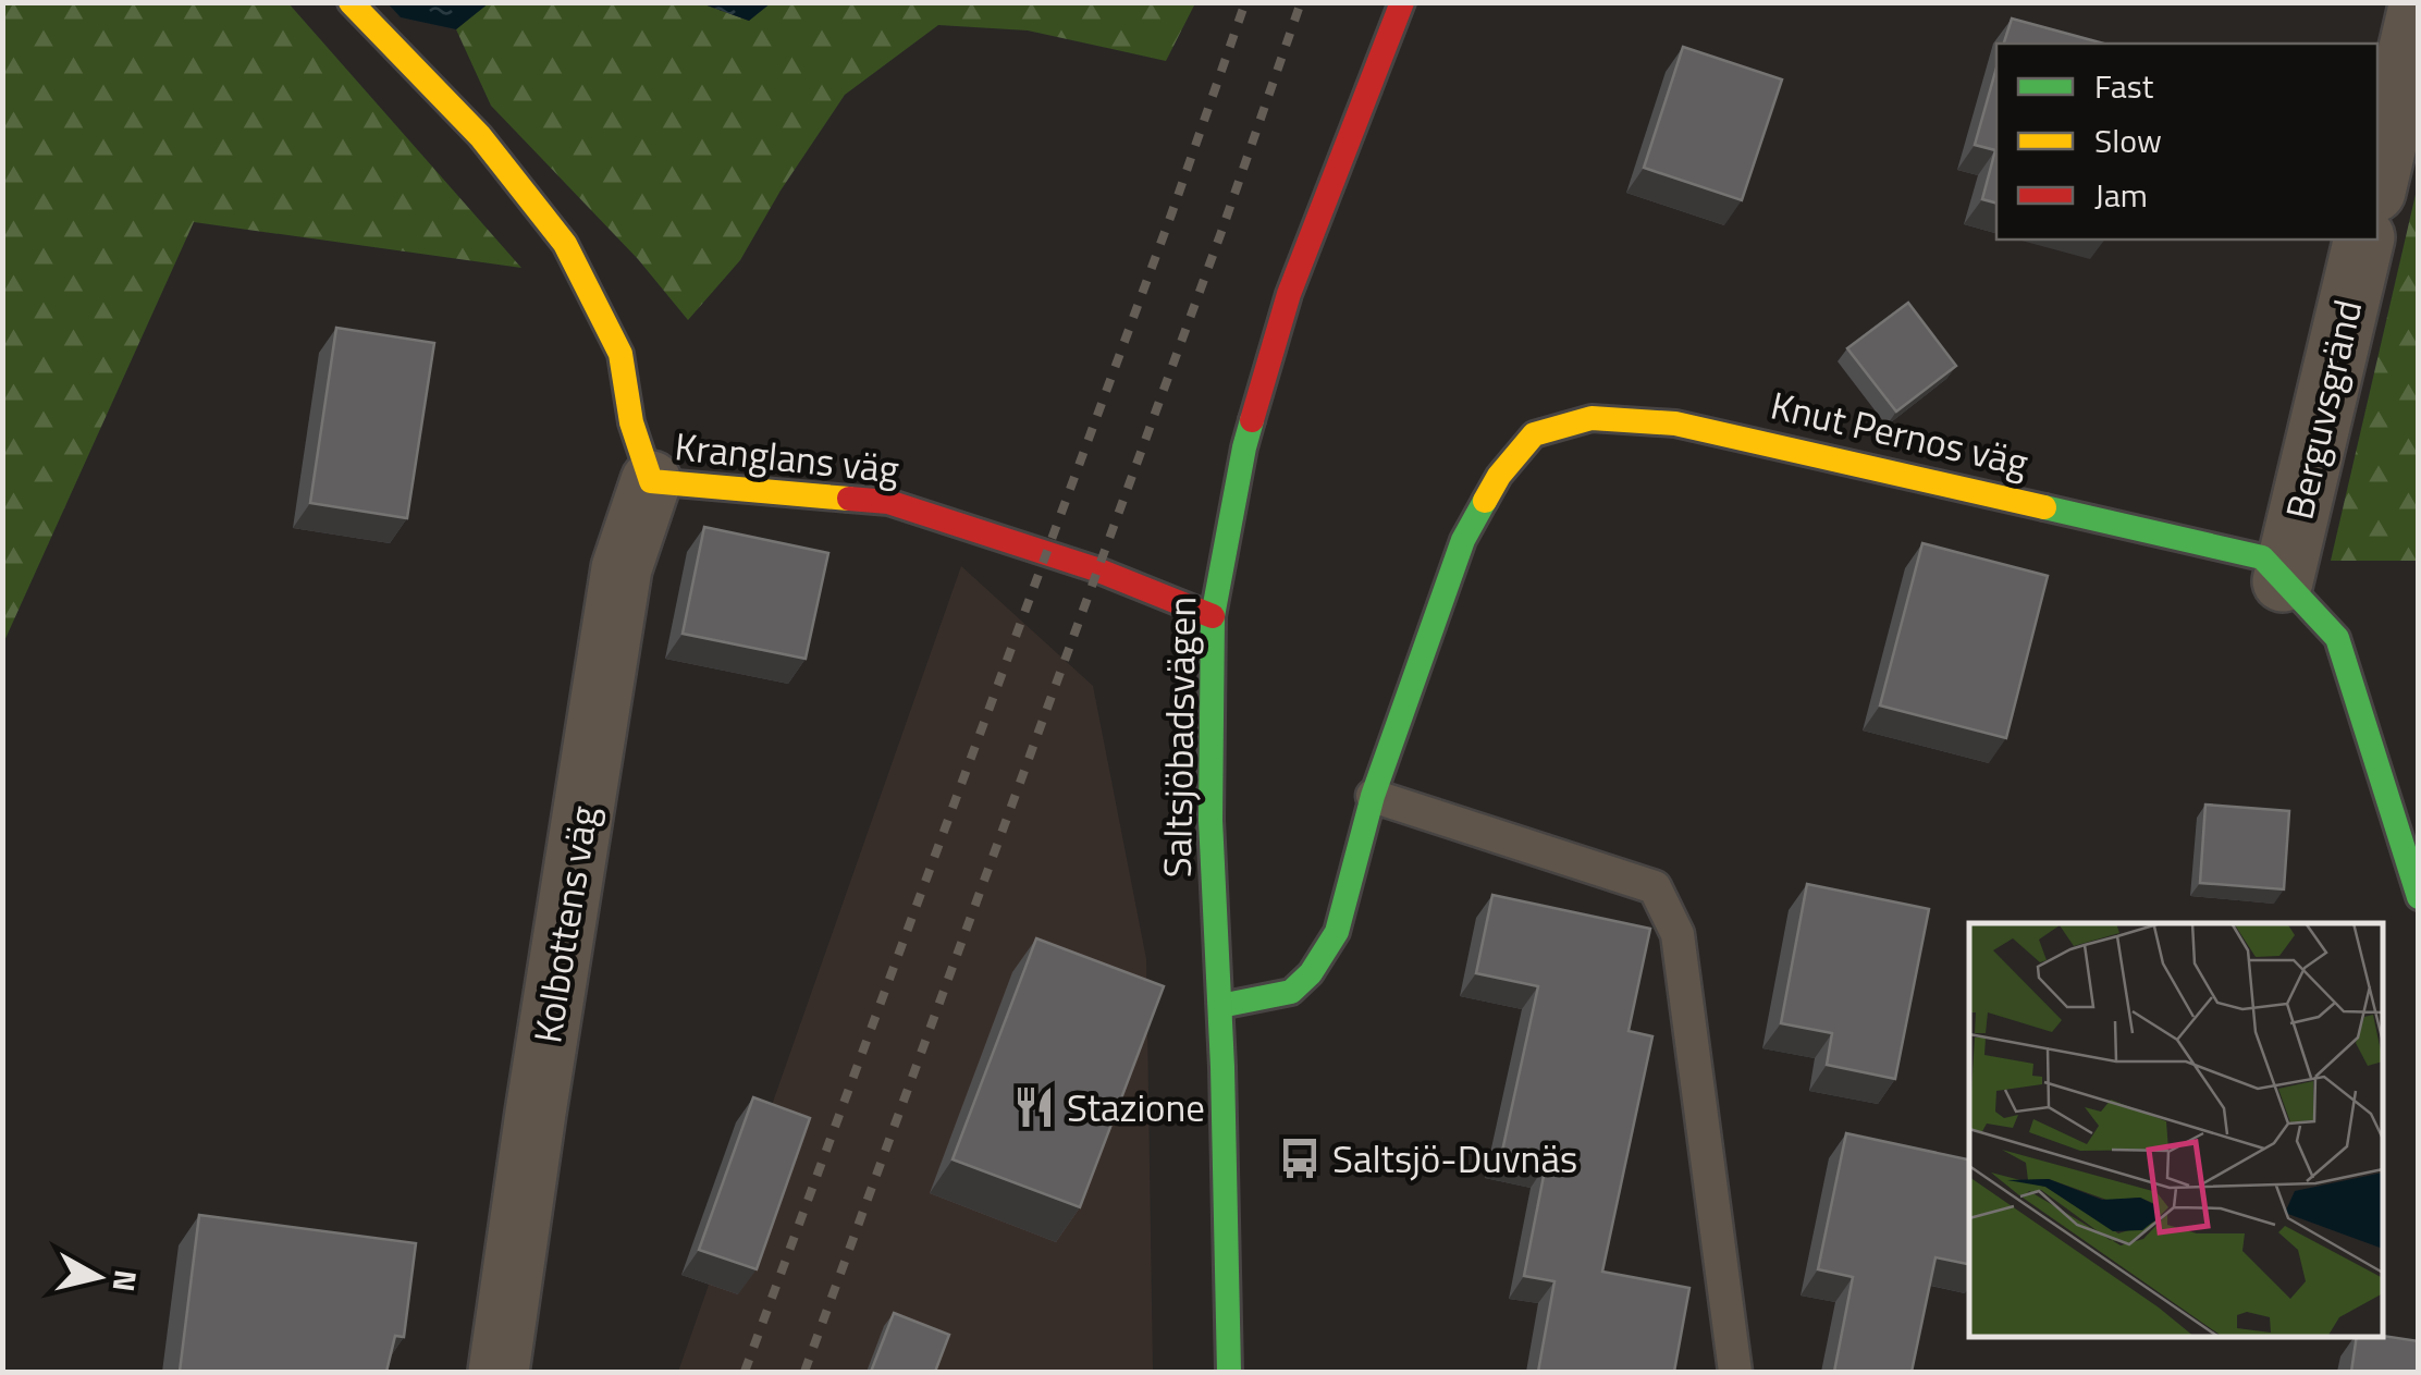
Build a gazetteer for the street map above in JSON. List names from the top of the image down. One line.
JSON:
{"streets":{"street":["Berguvsgränd","Knut Pernos väg","Kranglans väg","Saltsjöbadsvägen","Kolbottens väg"]},"crossings":[["Berguvsgränd","Knut Pernos väg"],["Knut Pernos väg","Saltsjöbadsvägen"],["Kranglans väg","Saltsjöbadsvägen"],["Kranglans väg","Kolbottens väg"]],"places":{"restaurant":["Stazione"],"bus stop":["Saltsjö-Duvnäs"]},"legend":["Fast","Slow","Jam"],"north":"right"}
